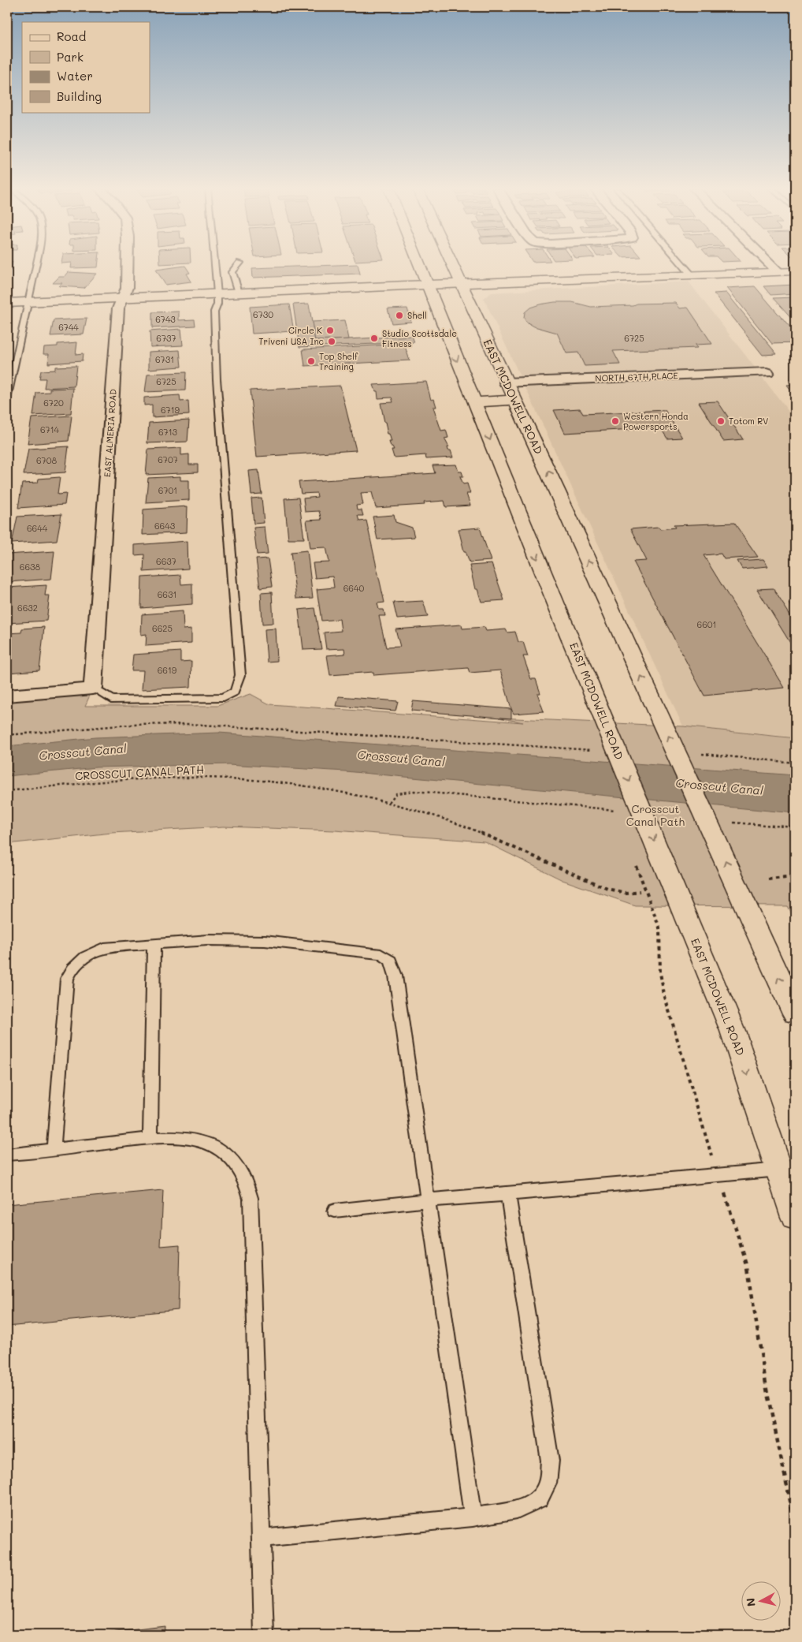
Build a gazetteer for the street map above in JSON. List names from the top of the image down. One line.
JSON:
{"streets":{"main road":["EAST MCDOWELL ROAD"],"street":["NORTH 67TH PLACE","EAST ALMERIA ROAD"],"path":["CROSSCUT CANAL PATH"]},"crossings":[["NORTH 67TH PLACE","EAST MCDOWELL ROAD"]],"water":["Crosscut Canal"],"parks":["Crosscut Canal Path"],"places":["Shell","Circle K","Studio Scottsdale Fitness","Triveni USA Inc","Top Shelf Training","Western Honda Powersports","Totom RV"],"house_numbers":["6730","6743","6744","6737","6725","6731","6725","6720","6719","6714","6713","6707","6708","6701","6643","6644","6637","6638","6640","6631","6632","6601","6625","6619"],"legend":["Road","Park","Water","Building"],"north":"left"}
